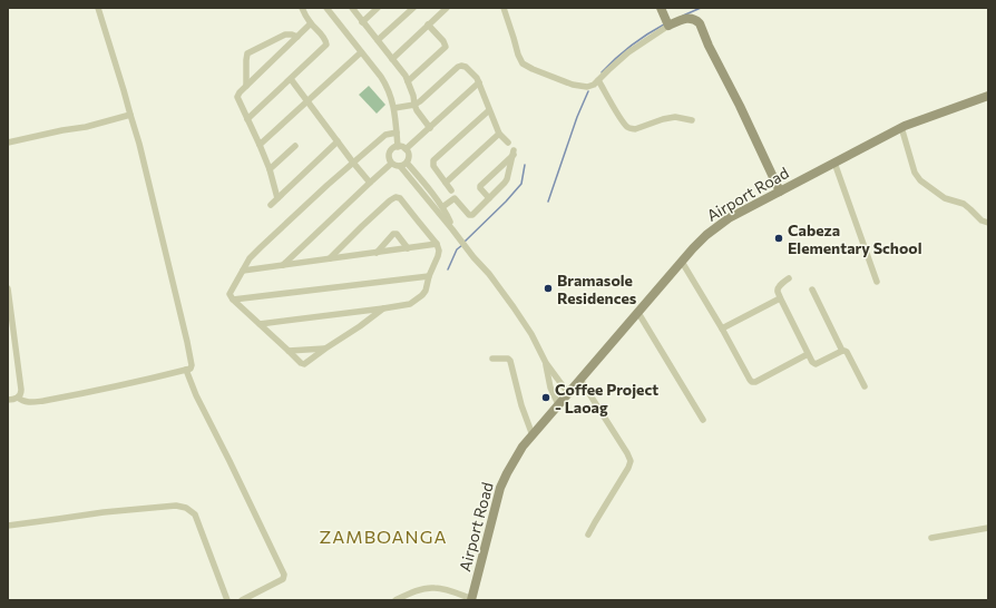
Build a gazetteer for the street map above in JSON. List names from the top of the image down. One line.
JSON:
{"streets":{"main road":["Airport Road"]},"districts":["ZAMBOANGA"],"places":["Cabeza Elementary School","Bramasole Residences","Coffee Project - Laoag"]}
